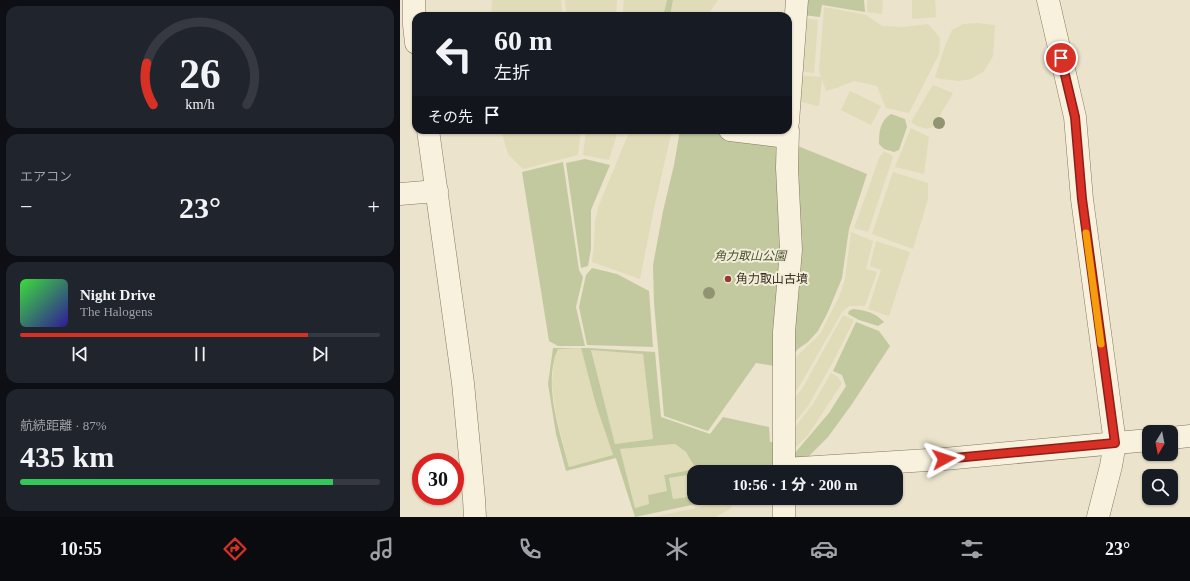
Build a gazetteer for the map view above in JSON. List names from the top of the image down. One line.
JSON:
{"parks":["角力取山公園"],"places":["角力取山古墳"],"north":"bottom","page":{"turn":["60 m","左折"],"then":"その先","tile":["エアコン",["航続距離 · 87%","435 km"]],"heat":["−","23°","+"],"song":["Night Drive","The Halogens"],"limit":"30","trip":"10:56 · 1 分 · 200 m","tabs":["10:55","23°"],"gauge":["26","km/h"]}}
